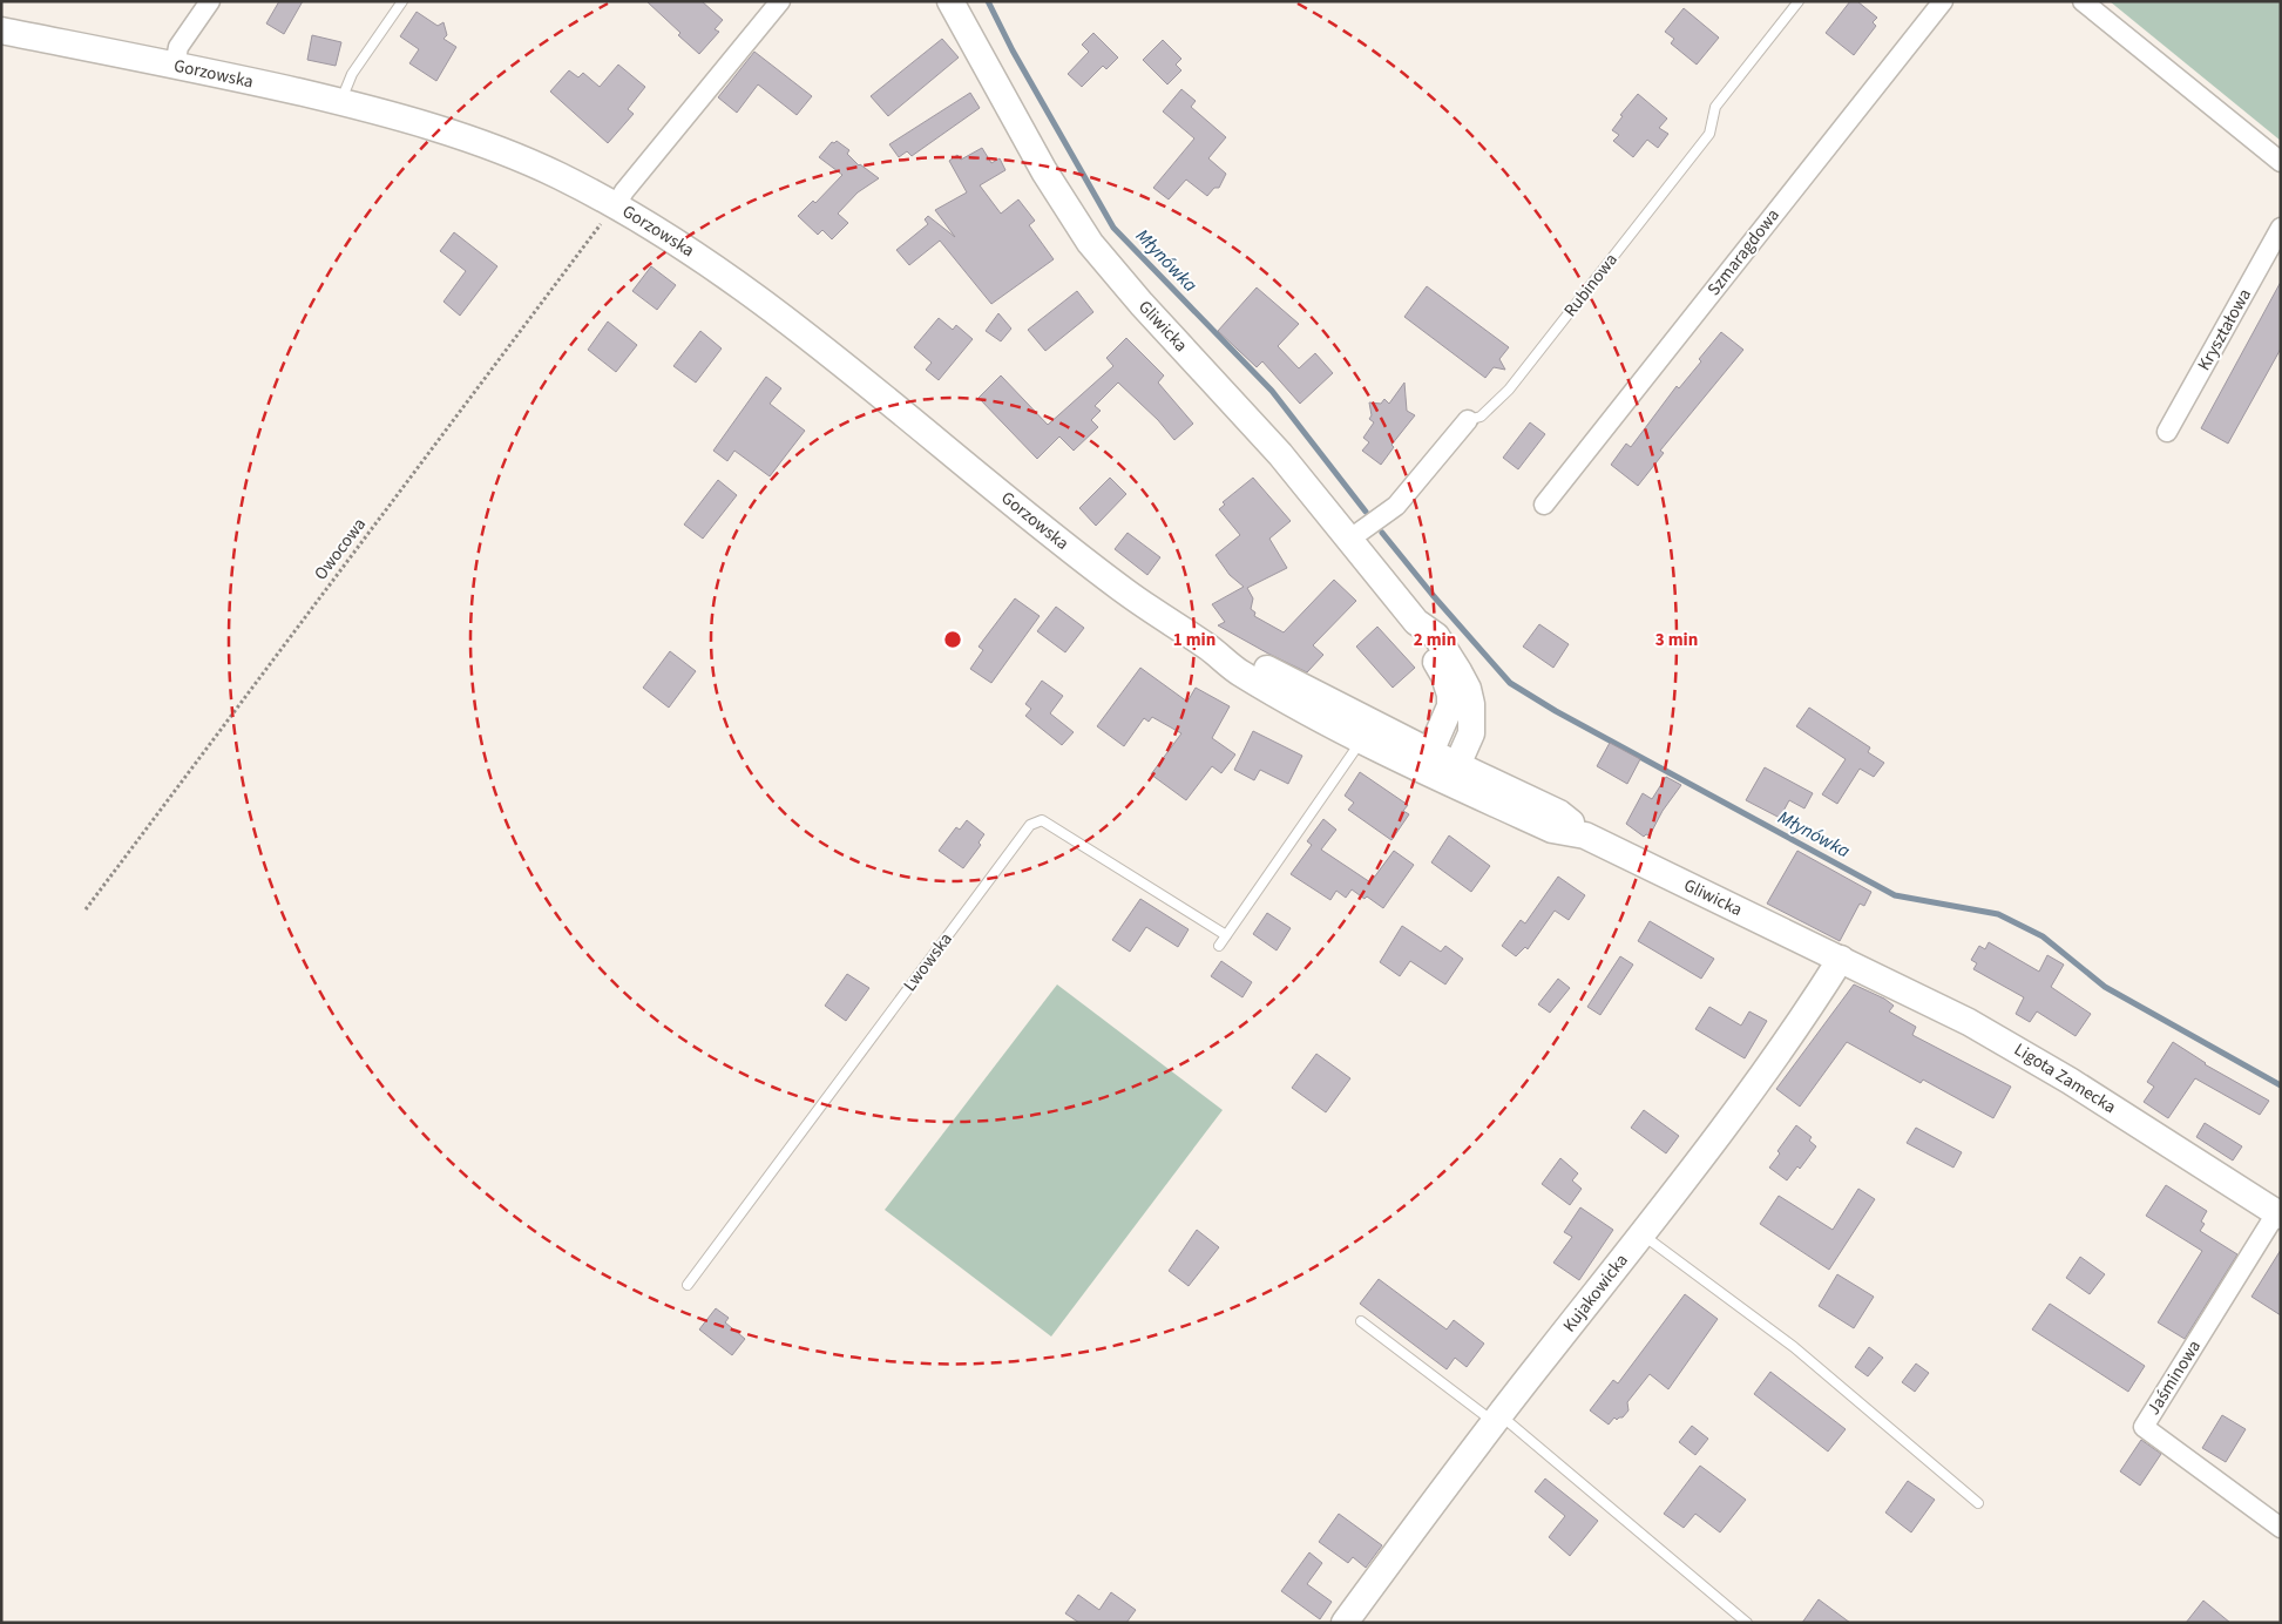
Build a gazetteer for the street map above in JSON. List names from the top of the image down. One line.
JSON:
{"streets":{"main road":["Gorzowska","Gliwicka","Ligota Zamecka","Kujakowicka"],"street":["Szmaragdowa","Rubinowa","Kryształowa","Jaśminowa"],"lane":["Lwowska"],"path":["Owocowa"]},"crossings":[["Gorzowska","Gliwicka"],["Gorzowska","Owocowa"],["Rubinowa","Gliwicka"],["Gliwicka","Ligota Zamecka"],["Gliwicka","Kujakowicka"],["Ligota Zamecka","Kujakowicka"],["Ligota Zamecka","Jaśminowa"]],"water":["Młynówka"],"rings":["1 min","2 min","3 min"]}
